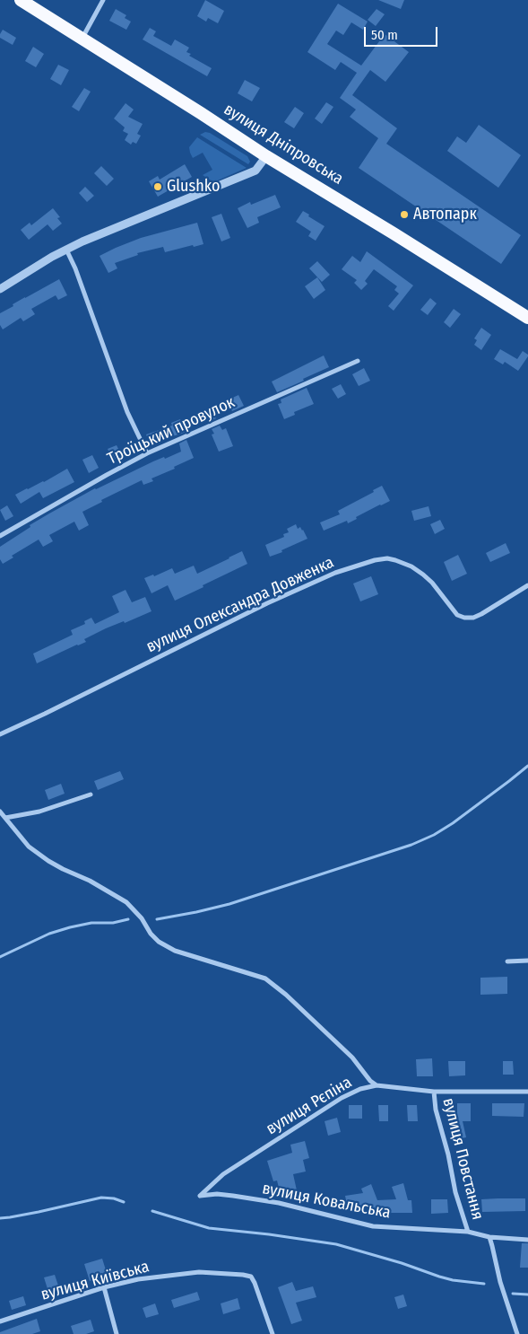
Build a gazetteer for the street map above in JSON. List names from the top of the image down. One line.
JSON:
{"streets":{"highway":["вулиця Дніпровська"],"street":["Троїцький провулок","вулиця Олександра Довженка","вулиця Рєпіна","вулиця Повстання","вулиця Ковальська","вулиця Київська"]},"crossings":[["вулиця Рєпіна","вулиця Повстання"],["вулиця Рєпіна","вулиця Ковальська"],["вулиця Повстання","вулиця Ковальська"]],"places":["Glushko","Автопарк"],"scale_bar":"50 m"}
